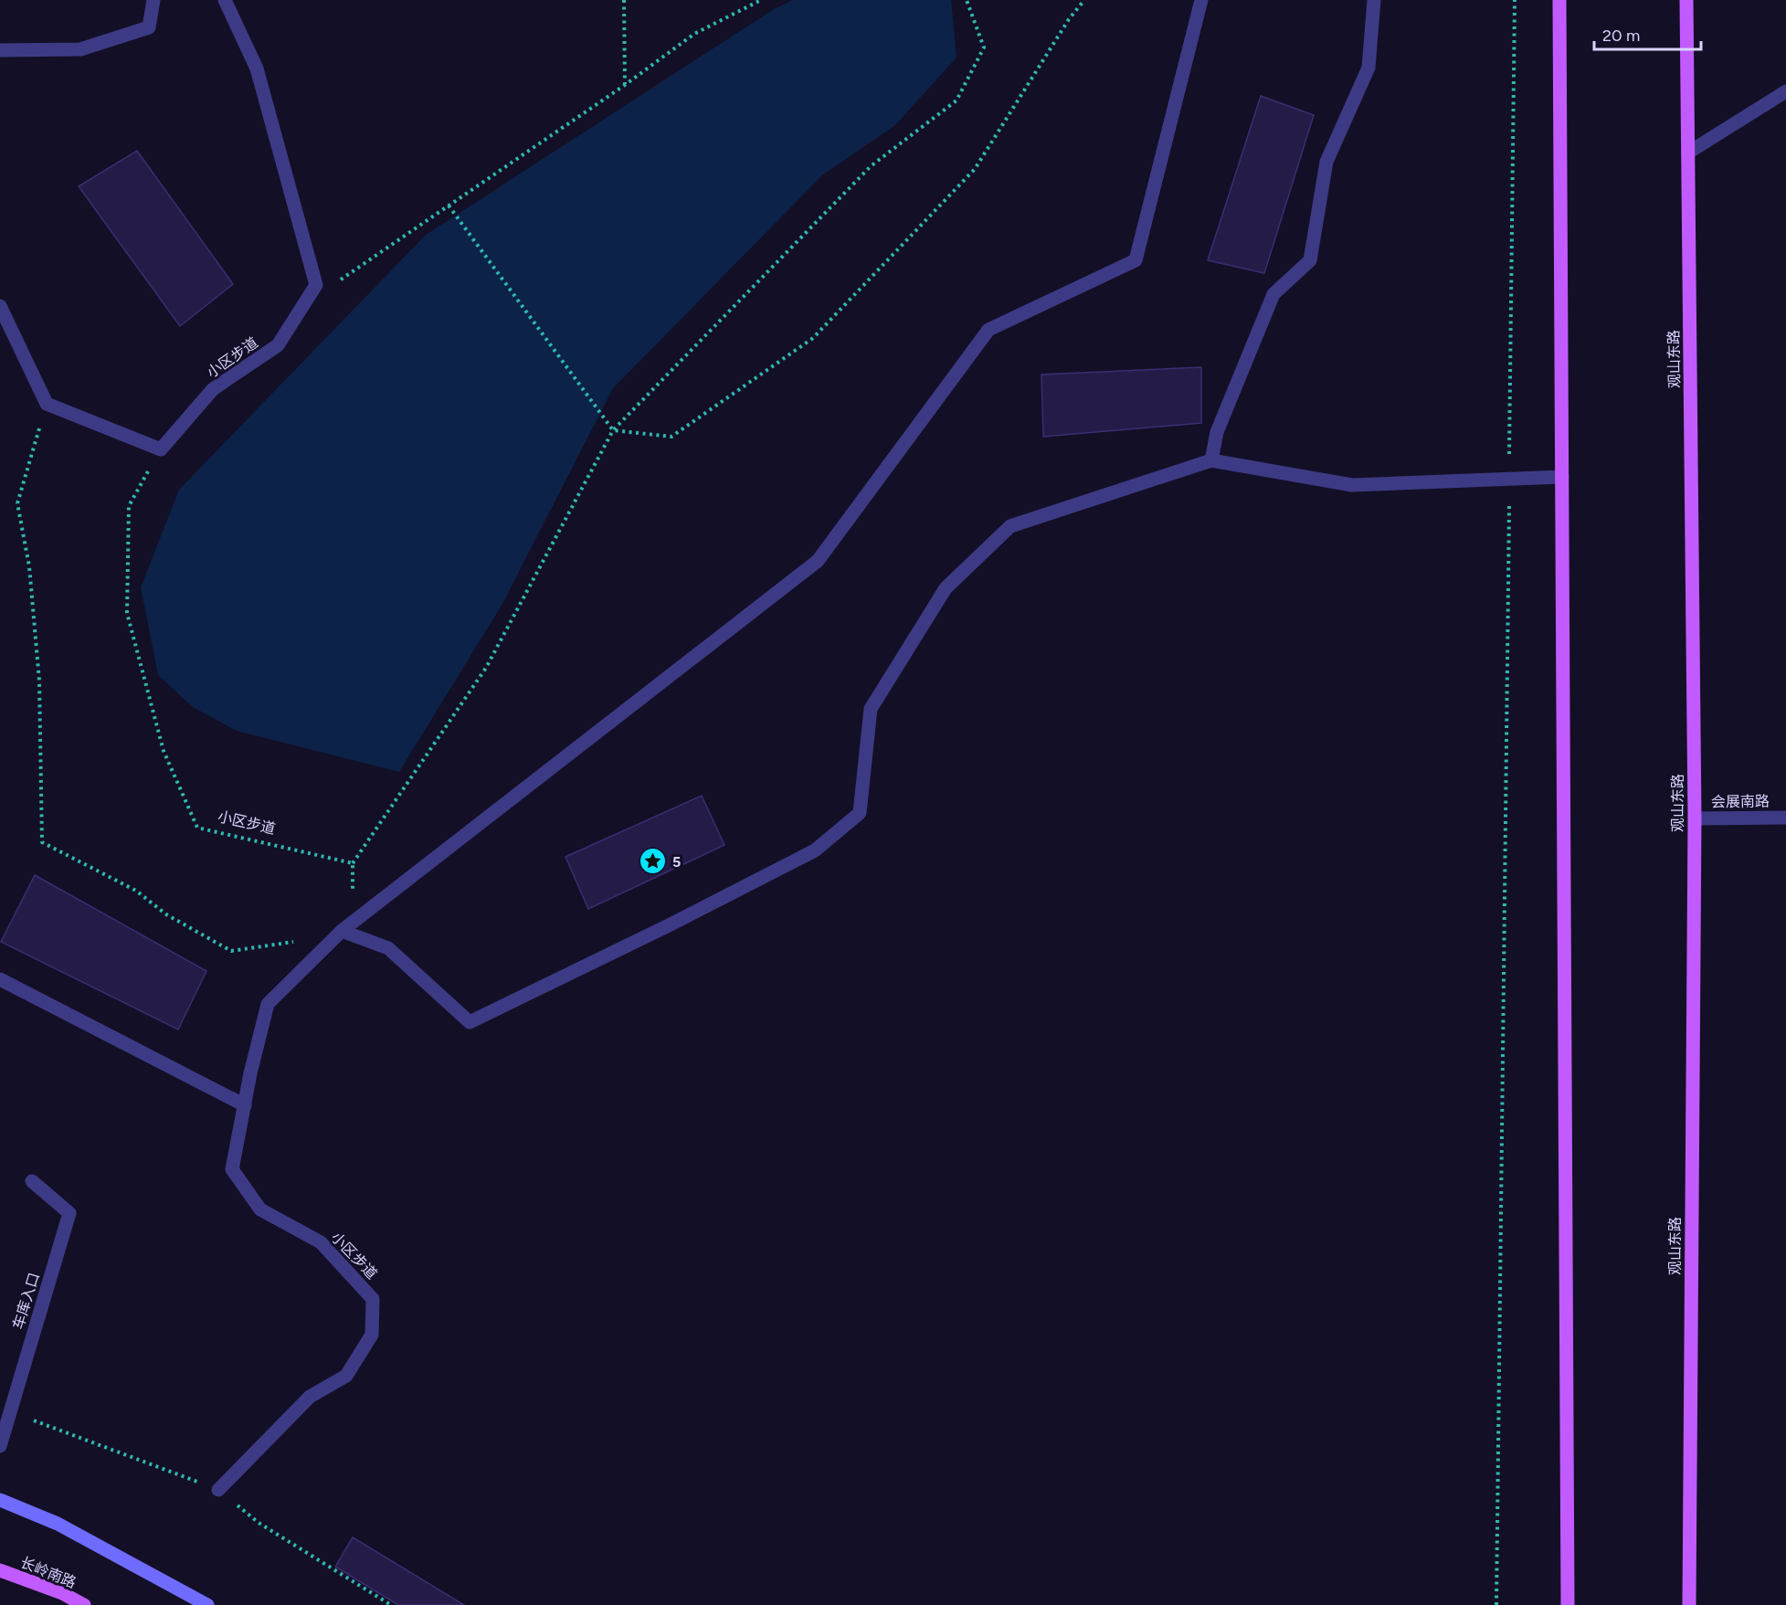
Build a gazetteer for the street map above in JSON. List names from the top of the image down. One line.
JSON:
{"streets":{"main road":["观山东路","长岭南路"],"street":["小区步道","会展南路","车库入口"]},"crossings":[["观山东路","会展南路"]],"places":{"place":["5"]},"scale_bar":"20 m"}
